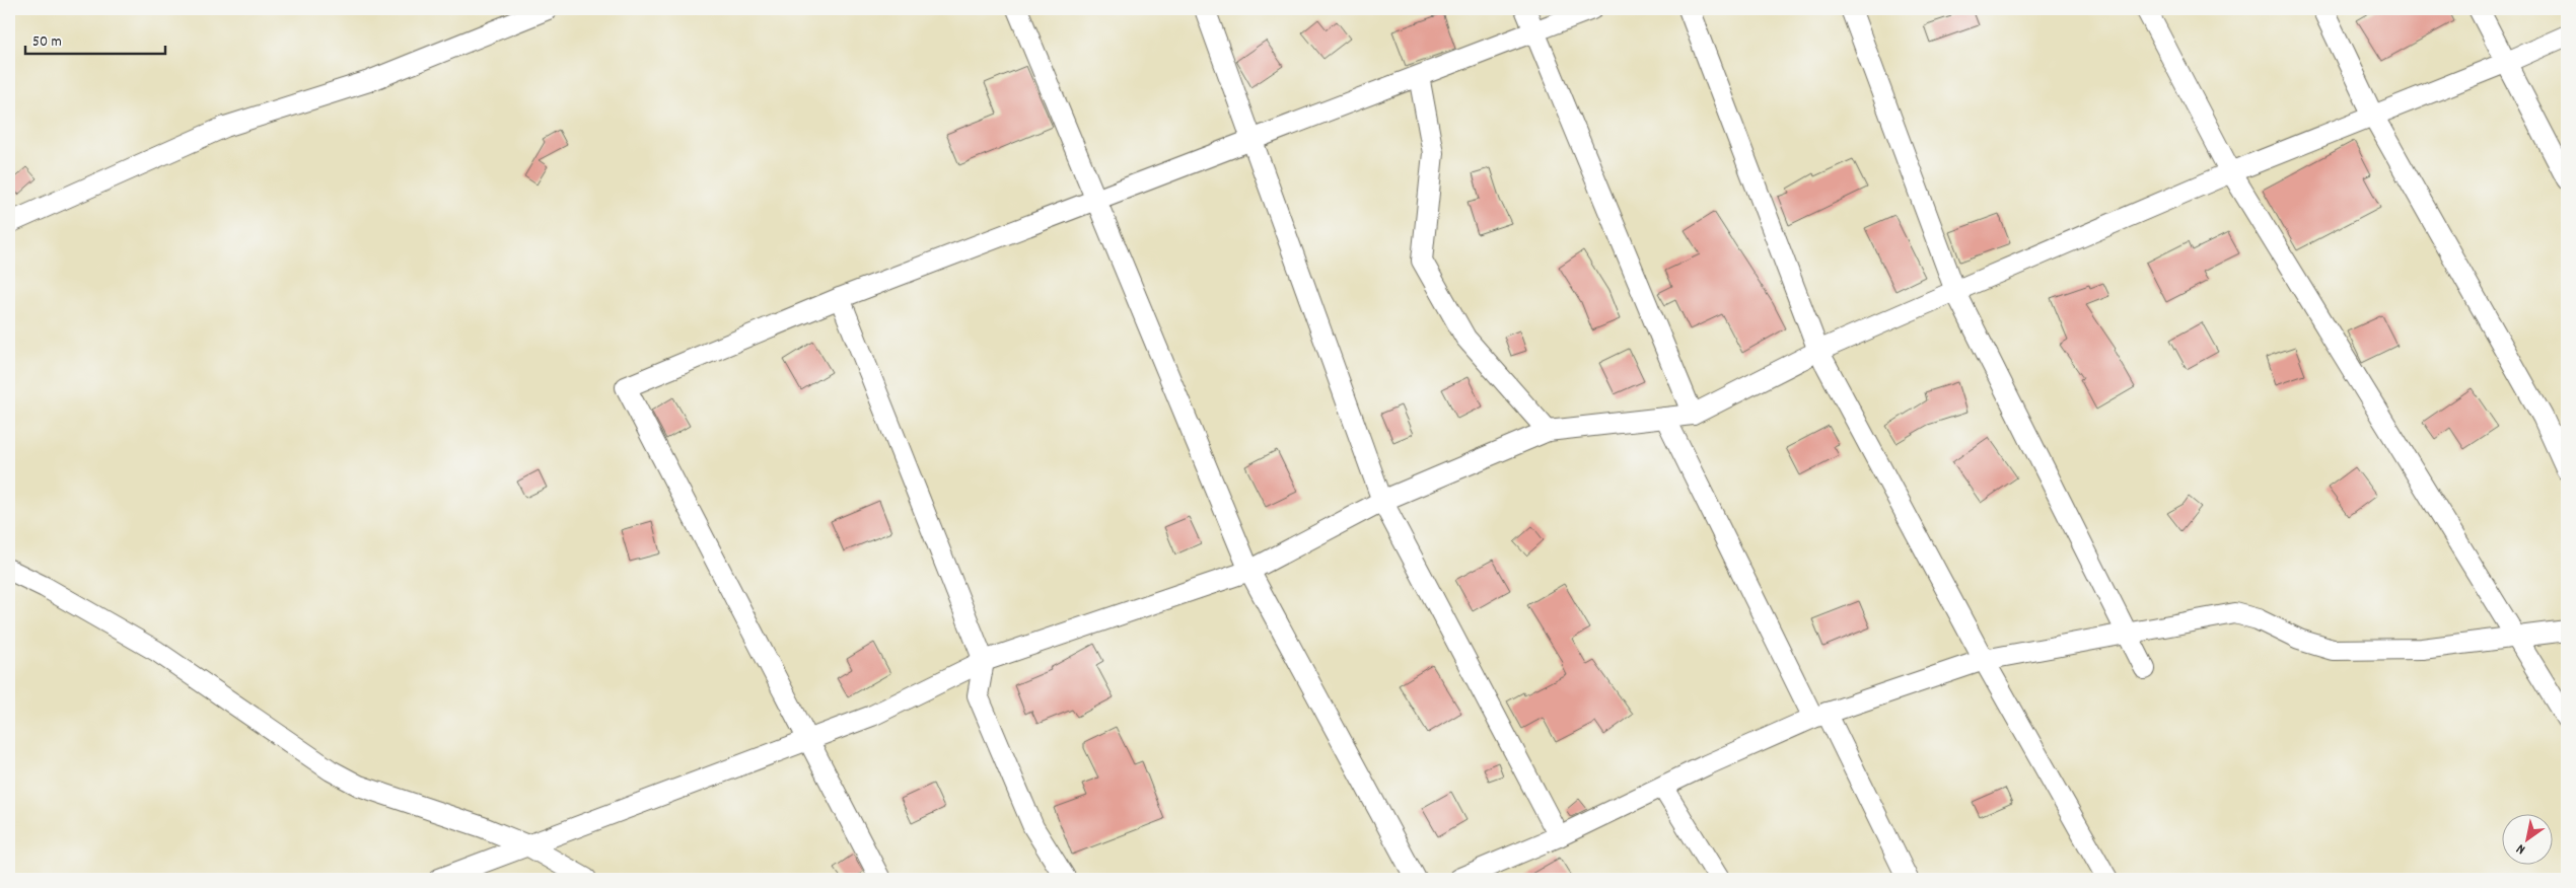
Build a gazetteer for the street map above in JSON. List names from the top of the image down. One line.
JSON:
{"scale_bar":"50 m","north":"bottom left"}
